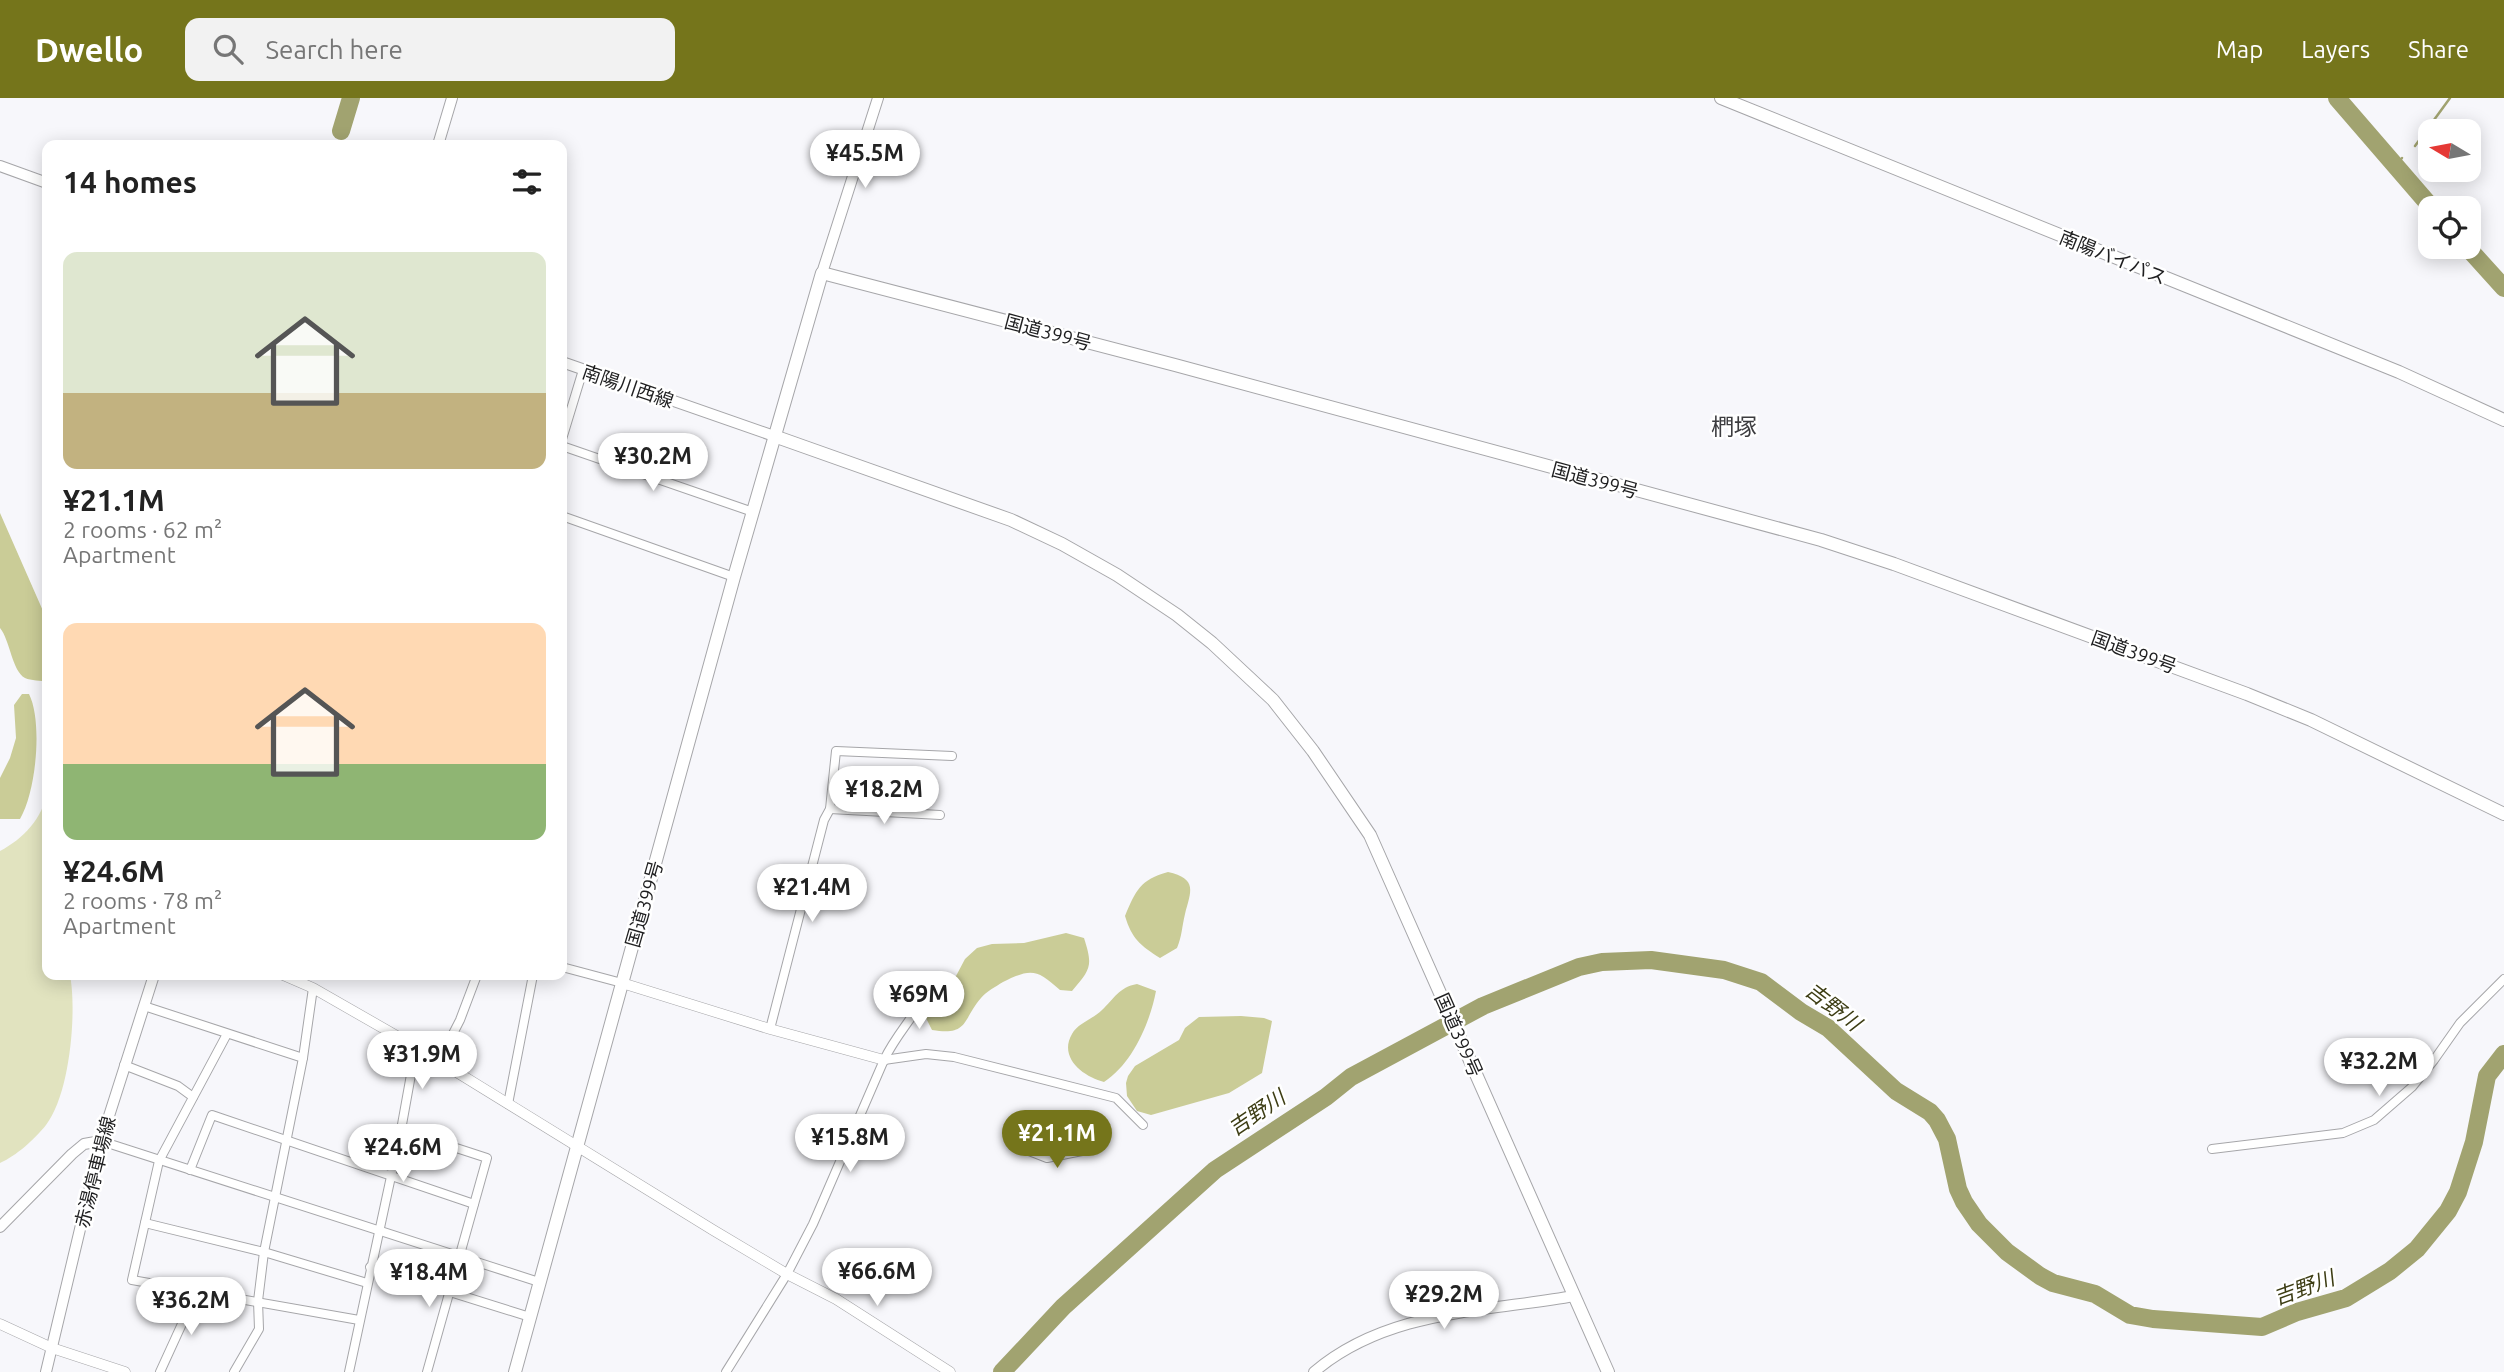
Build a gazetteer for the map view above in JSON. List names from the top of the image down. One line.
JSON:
{"streets":{"highway":["南陽バイパス","国道399号"],"main road":["南陽川西線","赤湯停車場線"]},"crossings":[["国道399号","南陽川西線"]],"districts":["椚塚"],"water":["吉野川"],"north":"left","page":{"header":"Dwello","search":"Search here","nav":["Map","Layers","Share"],"price":["¥45.5M","¥30.2M","¥18.2M","¥21.4M","¥69M","¥31.9M","¥32.2M","¥21.1M","¥15.8M","¥24.6M","¥66.6M","¥18.4M","¥29.2M","¥36.2M"],"heading":"14 homes","list":[{"name":"¥21.1M","note":"2 rooms · 62 m² · Apartment"},{"name":"¥24.6M","note":"2 rooms · 78 m² · Apartment"}]}}
